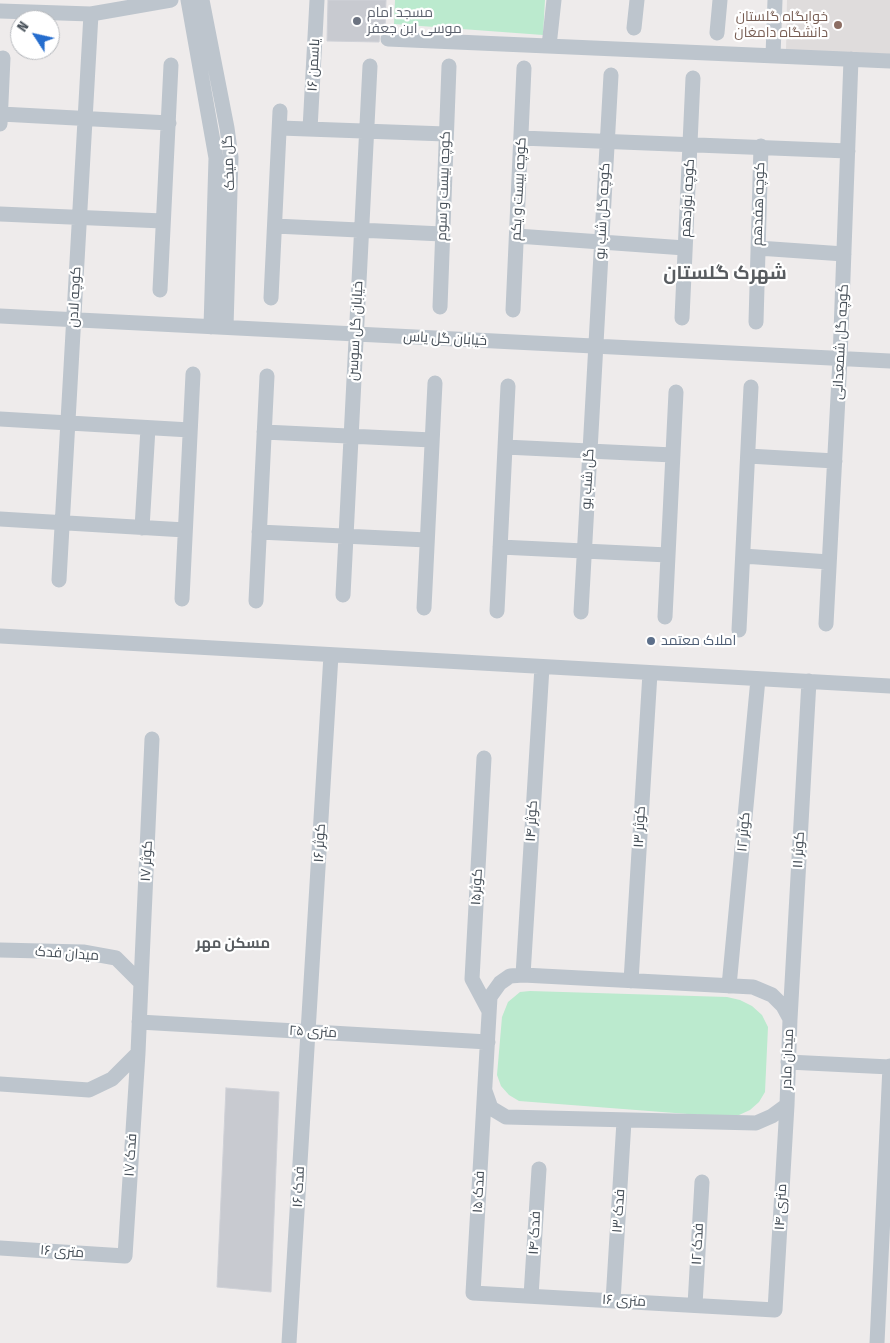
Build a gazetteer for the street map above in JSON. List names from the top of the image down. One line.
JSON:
{"streets":{"street":["یاسمن ۱۶","گل میخک","کوچه بیست و سوم","کوچه بیست و یکم","کوچه نوزدهم","کوچه هفدهم","کوچه گل شب بو","کوچه لادن","خیابان گل سوسن","خیابان گل یاس","کوچه گل شمعدانی","گل شب بو","کوثر ۱۴","کوثر ۱۳","کوثر ۱۲","کوثر ۱۶","کوثر ۱۱","کوثر ۱۷","کوثر۱۵","میدان فدک","۲۵ متری","میدان مادر","فدک ۱۷","فدک ۱۶","فدک ۱۵","۱۴ متری","فدک ۱۳","فدک ۱۴","فدک ۱۲","۱۶ متری"]},"crossings":[["گل میخک","خیابان گل یاس"],["کوچه گل شب بو","خیابان گل یاس"],["کوچه گل شب بو","گل شب بو"],["کوچه لادن","خیابان گل یاس"],["خیابان گل سوسن","خیابان گل یاس"],["خیابان گل یاس","کوچه گل شمعدانی"],["خیابان گل یاس","گل شب بو"],["کوثر ۱۴","میدان مادر"],["کوثر ۱۳","میدان مادر"],["کوثر ۱۲","میدان مادر"],["کوثر ۱۶","۲۵ متری"],["کوثر ۱۶","فدک ۱۶"],["کوثر ۱۱","میدان مادر"],["کوثر ۱۷","میدان فدک"],["کوثر۱۵","میدان مادر"],["۲۵ متری","میدان مادر"],["۲۵ متری","فدک ۱۶"],["میدان مادر","فدک ۱۵"],["میدان مادر","۱۴ متری"],["میدان مادر","فدک ۱۳"],["فدک ۱۷","۱۶ متری"],["فدک ۱۵","۱۶ متری"],["۱۴ متری","۱۶ متری"],["فدک ۱۳","۱۶ متری"],["فدک ۱۴","۱۶ متری"],["فدک ۱۲","۱۶ متری"]],"districts":["شهرک گلستان","مسکن مهر"],"places":["مسجد امام موسی ابن جعفر","خوابگاه گلستان دانشگاه دامغان","املاک معتمد"],"north":"top left"}
